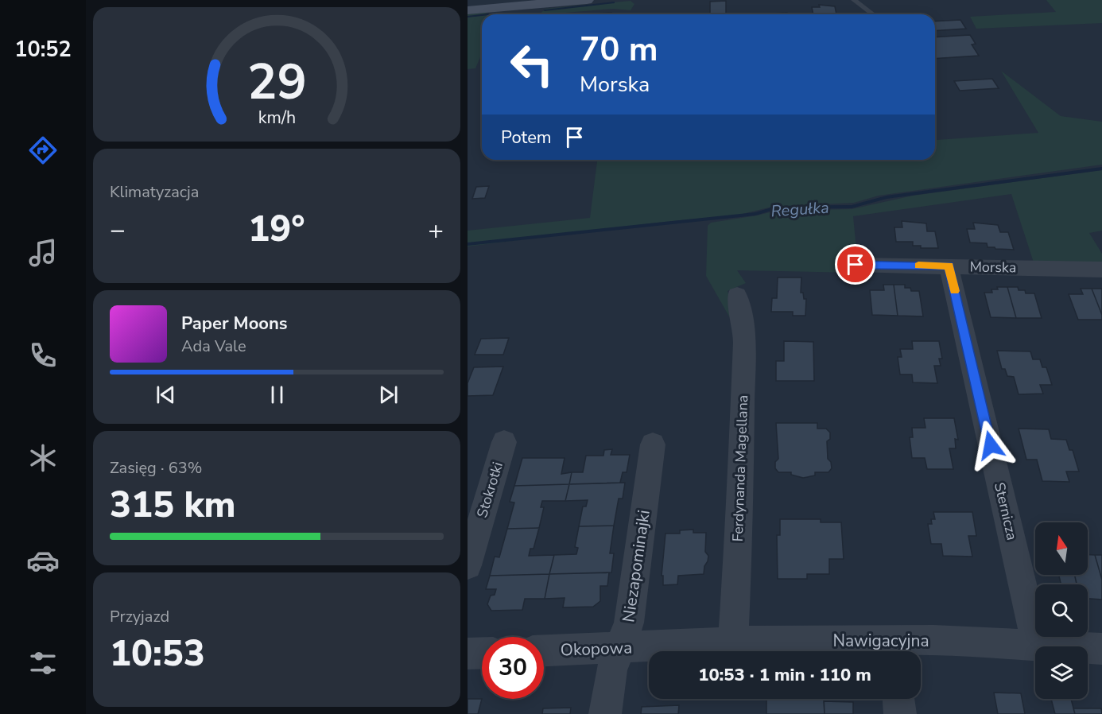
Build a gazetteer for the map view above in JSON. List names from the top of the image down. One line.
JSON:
{"streets":{"street":["Morska","Ferdynanda Magellana","Stokrotki","Sternicza","Niezapominajki","Nawigacyjna","Okopowa"]},"crossings":[["Morska","Sternicza"],["Ferdynanda Magellana","Nawigacyjna"],["Ferdynanda Magellana","Okopowa"],["Sternicza","Nawigacyjna"],["Niezapominajki","Okopowa"],["Nawigacyjna","Okopowa"]],"water":["Regułka"],"north":"top","page":{"tabs":"10:52","turn":["70 m","Morska"],"then":"Potem","tile":["Klimatyzacja",["Zasięg · 63%","315 km"],["Przyjazd","10:53"]],"heat":["−","19°","+"],"song":["Paper Moons","Ada Vale"],"limit":"30","trip":"10:53 · 1 min · 110 m","gauge":["29","km/h"]}}
